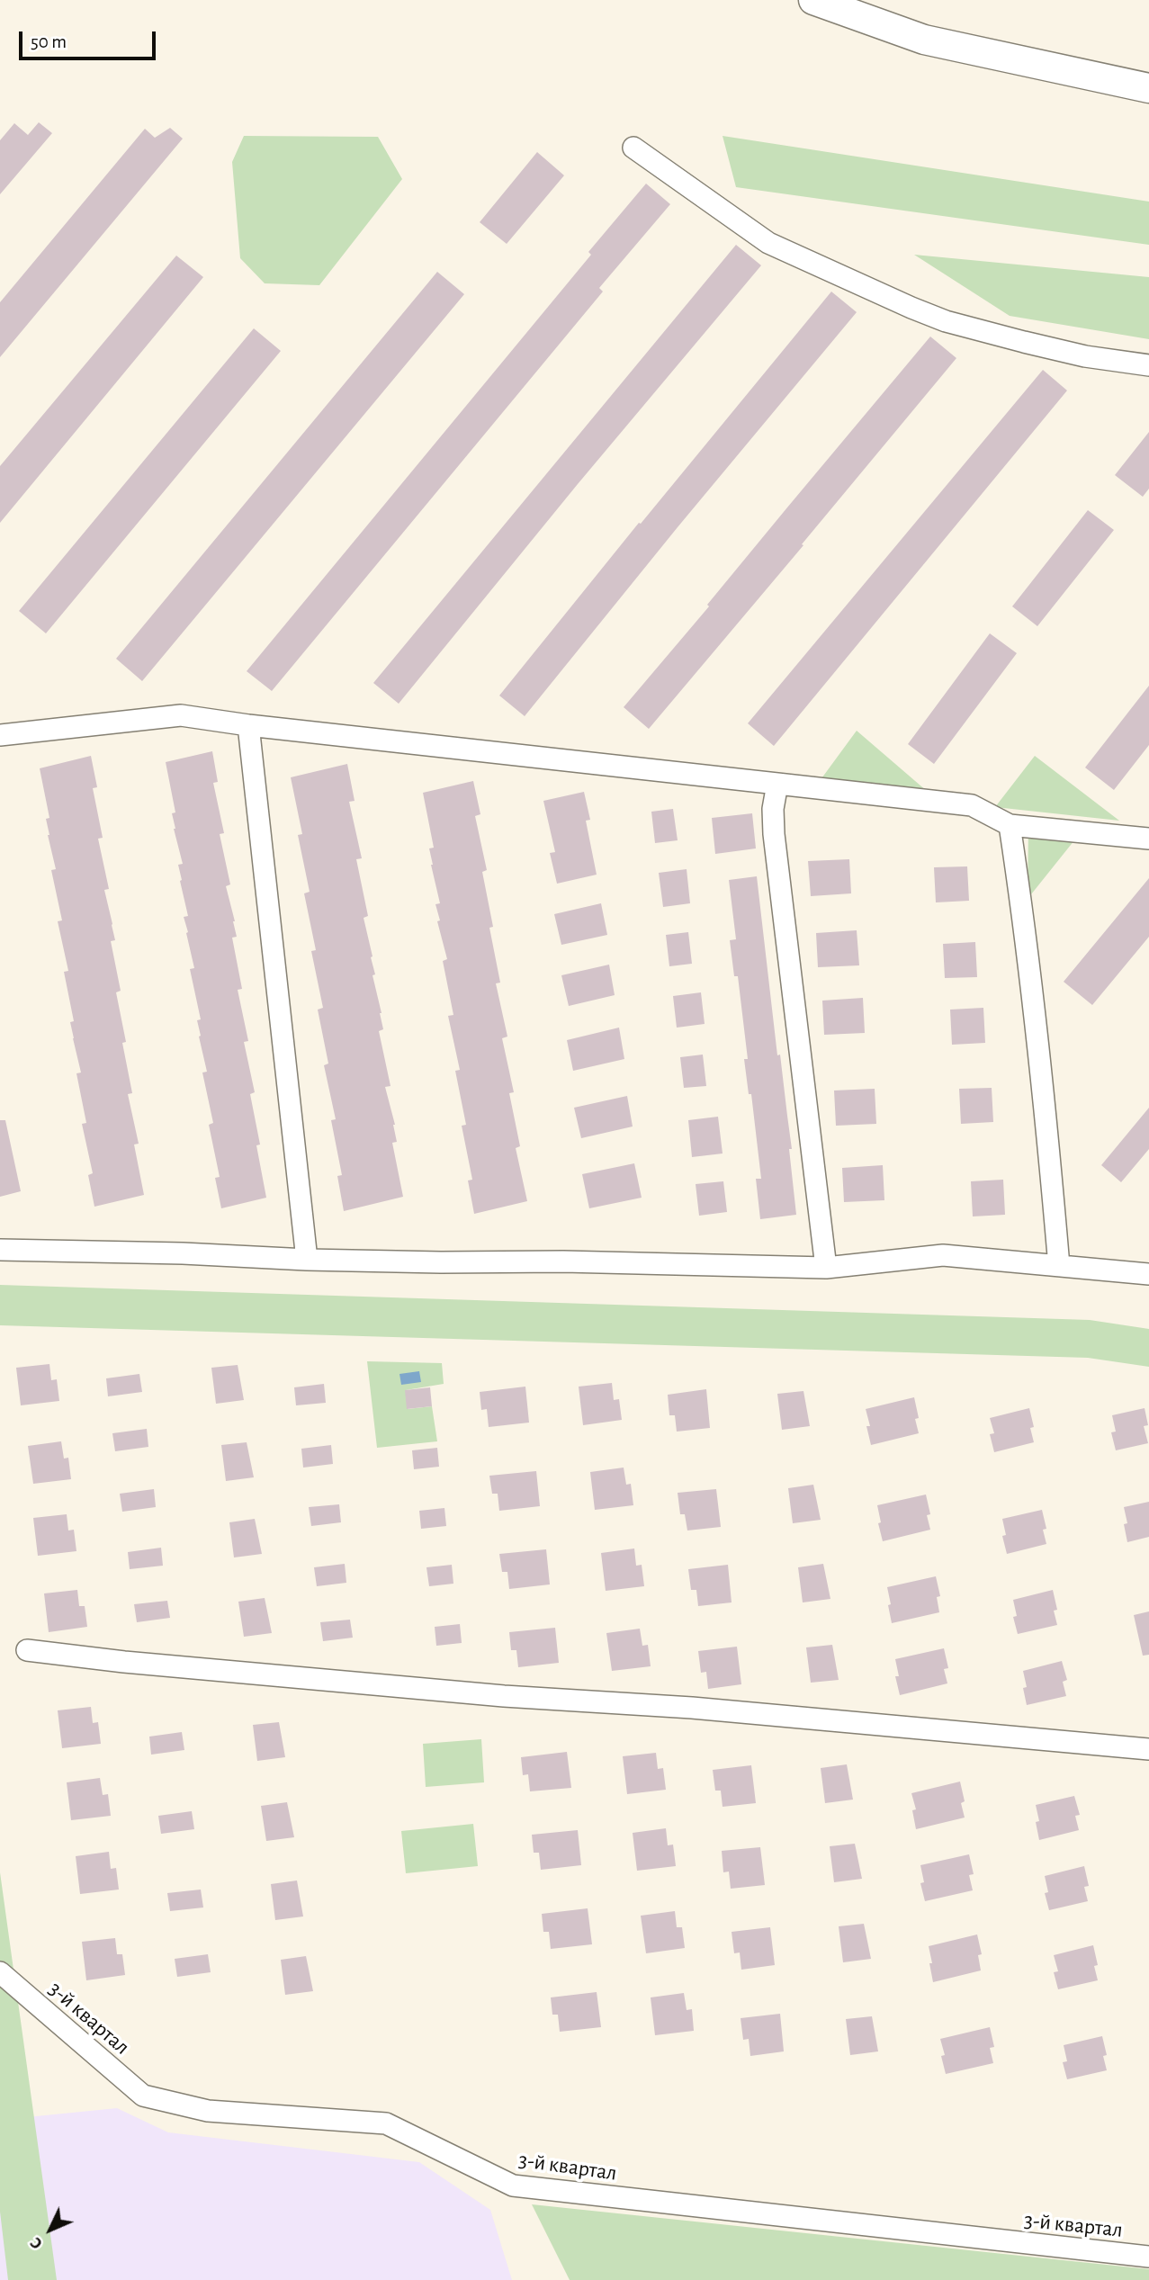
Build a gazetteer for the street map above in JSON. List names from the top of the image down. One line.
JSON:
{"streets":{"street":["3-й квартал"]},"scale_bar":"50 m","north":"bottom left"}
